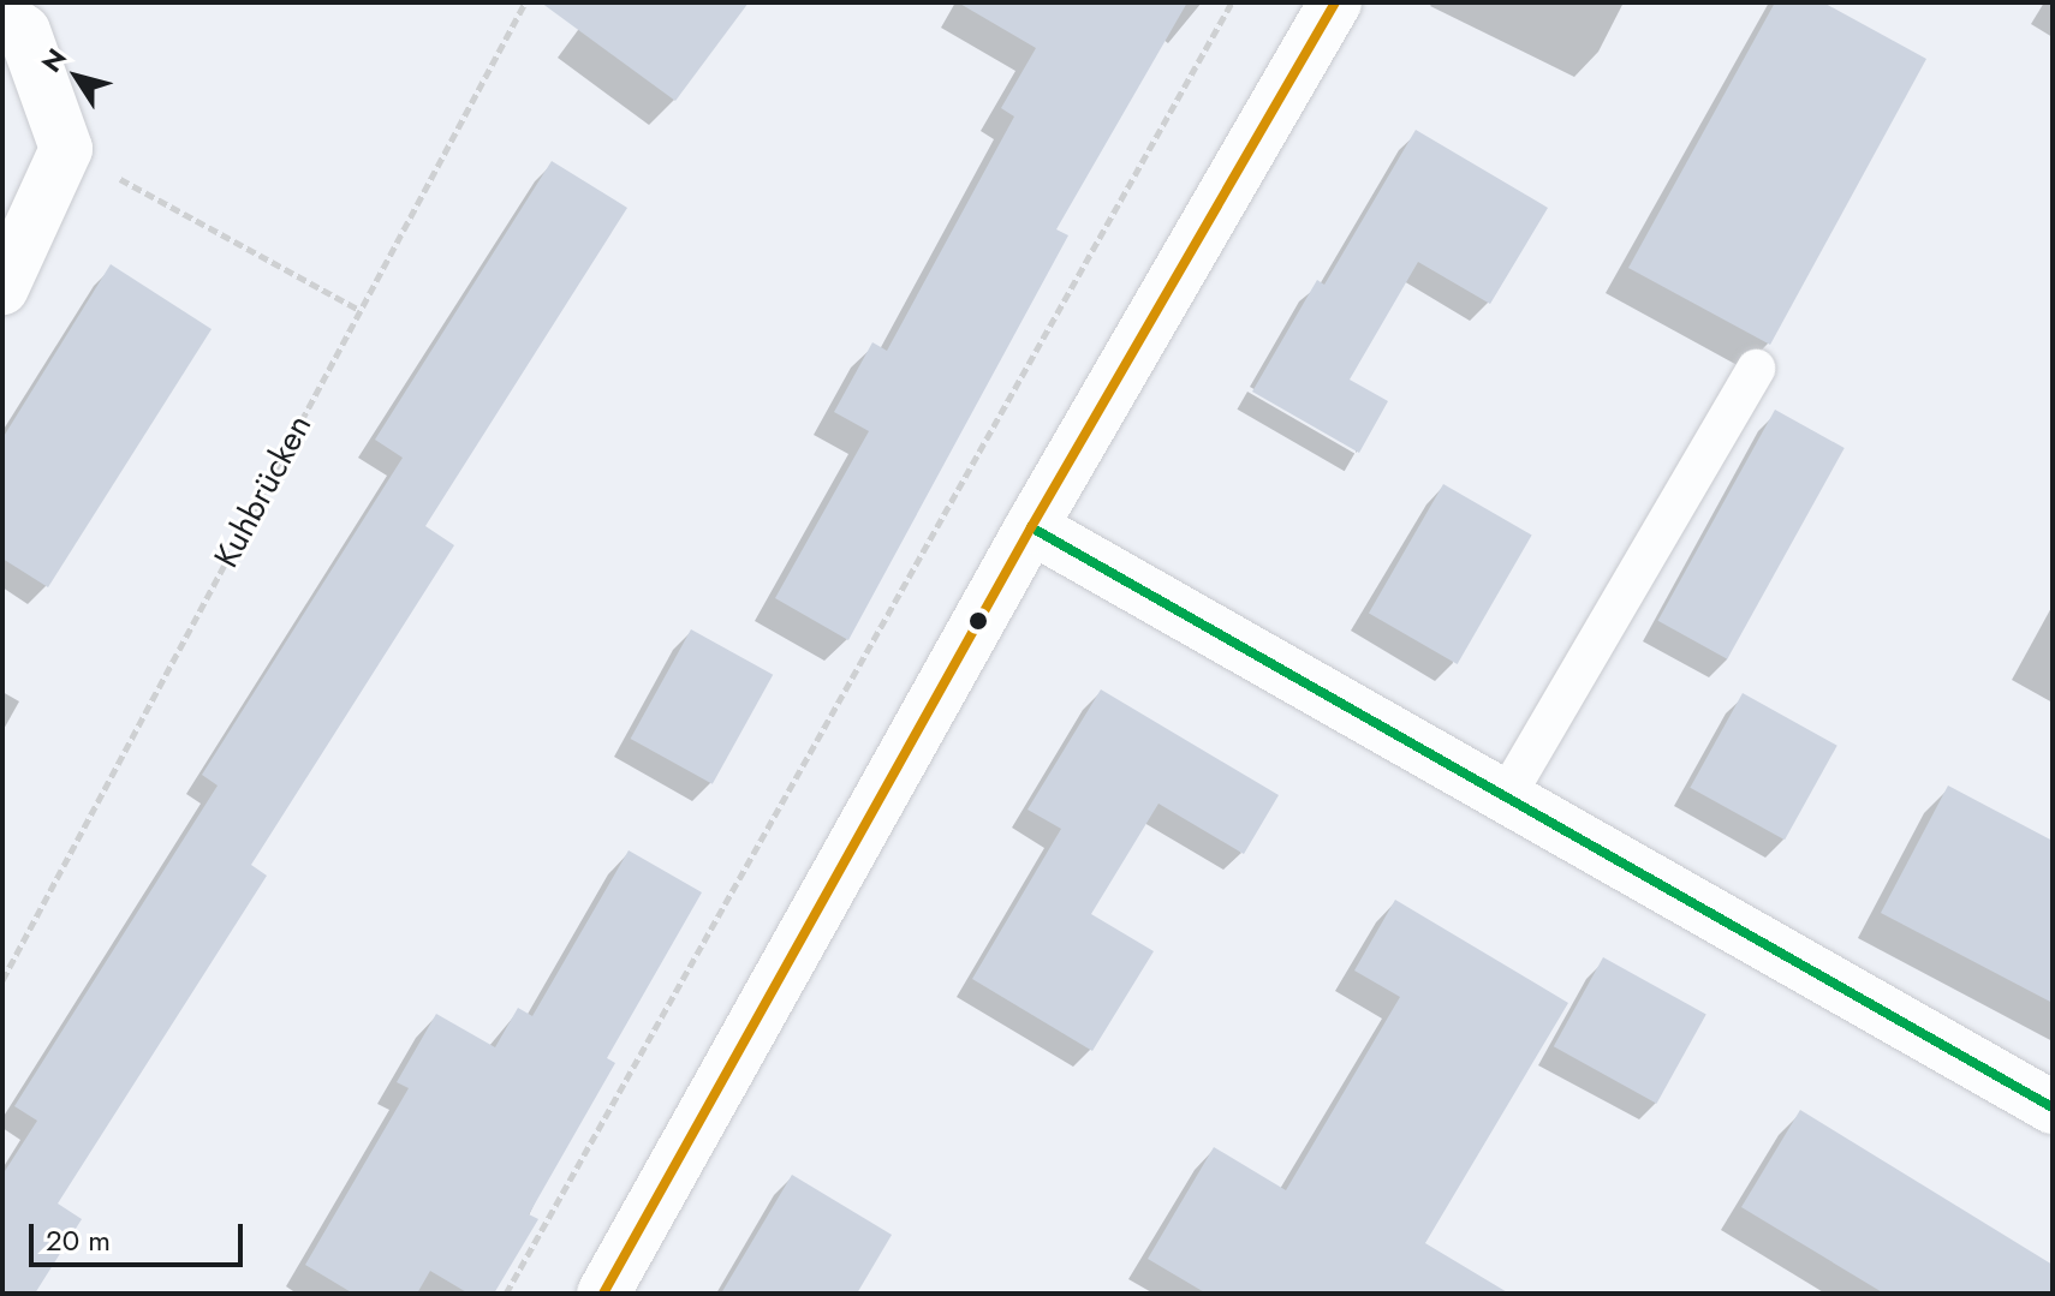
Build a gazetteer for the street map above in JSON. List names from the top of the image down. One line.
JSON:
{"streets":{"path":["Kuhbrücken"]},"scale_bar":"20 m","north":"top left"}
